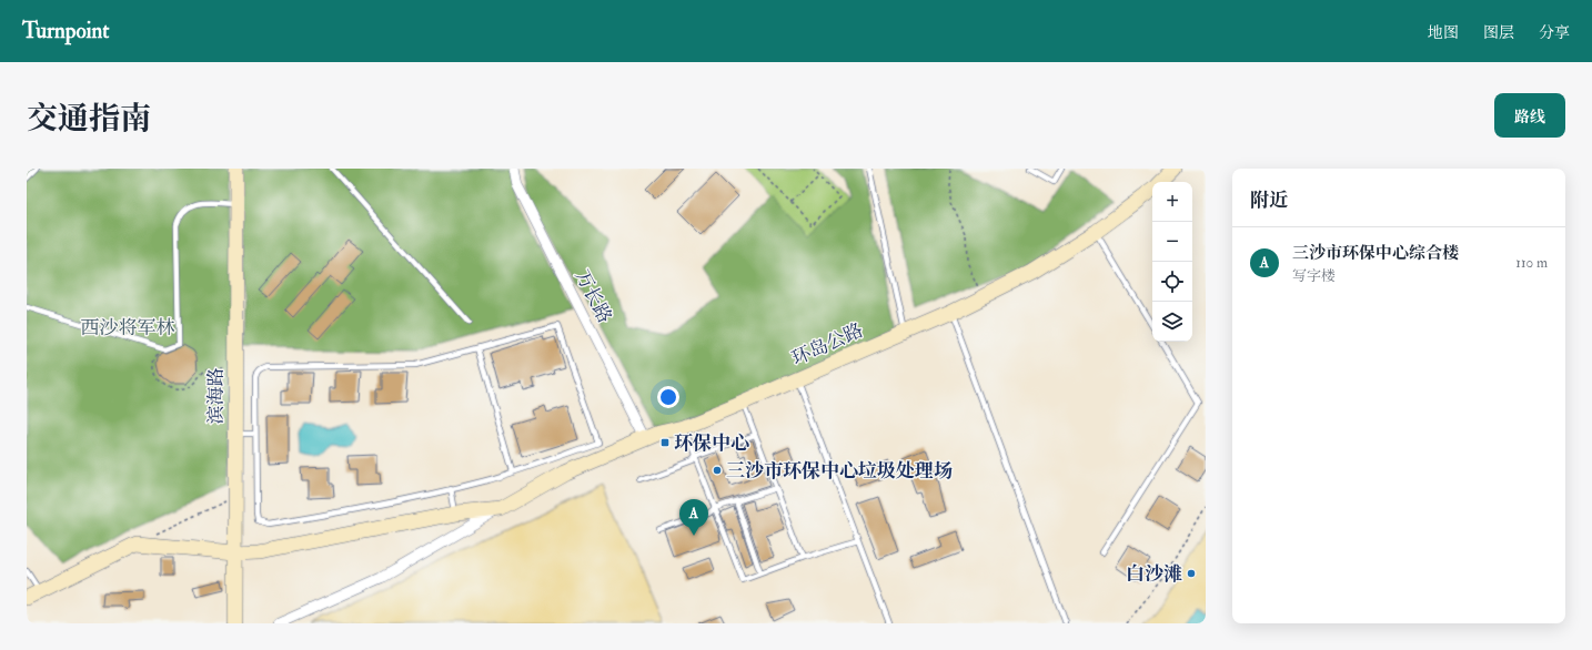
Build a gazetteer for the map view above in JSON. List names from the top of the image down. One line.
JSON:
{"streets":{"street":["万长路","环岛公路","滨海路"]},"crossings":[["万长路","环岛公路"]],"parks":["西沙将军林"],"places":{"transit":["环保中心"],"other":["三沙市环保中心垃圾处理场","白沙滩"]},"page":{"header":"Turnpoint","nav":["地图","图层","分享"],"title":"交通指南","buttons":"路线","heading":"附近","map_buttons":["+","−"],"list":[{"mark":"A","name":"三沙市环保中心综合楼","note":"写字楼","value":"110 m"}],"pins":"A"}}
